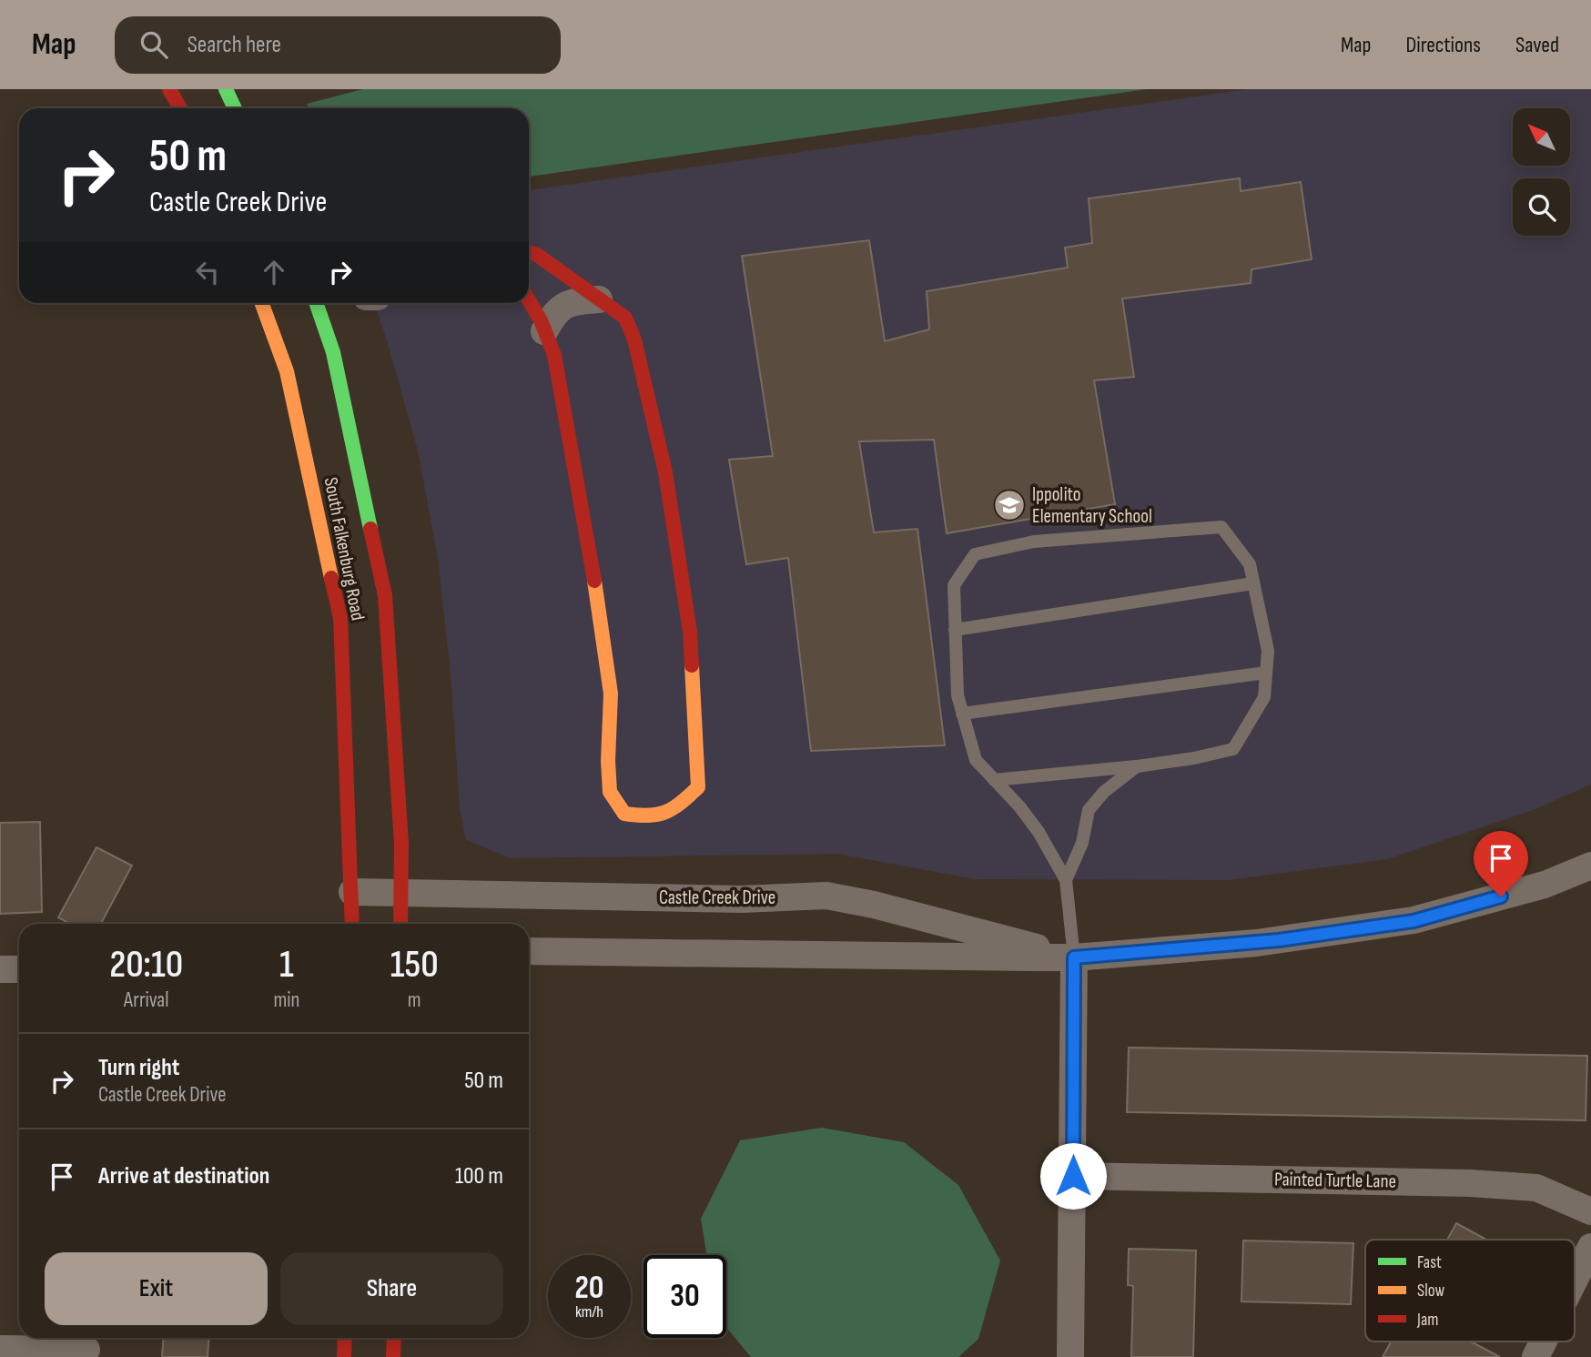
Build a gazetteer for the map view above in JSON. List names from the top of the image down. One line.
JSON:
{"streets":{"street":["South Falkenburg Road","Castle Creek Drive","Painted Turtle Lane"]},"crossings":[["South Falkenburg Road","Castle Creek Drive"]],"places":{"school or university":["Ippolito Elementary School"]},"legend":["Fast","Slow","Jam"],"north":"top left","page":{"header":"Map","search":"Search here","nav":["Map","Directions","Saved"],"turn":["50 m","Castle Creek Drive"],"eta":["20:10","Arrival","1","min","150","m"],"list":[{"name":"Turn right","note":"Castle Creek Drive","value":"50 m"},{"name":"Arrive at destination","value":"100 m"}],"buttons":["Exit","Share"],"speed":"20 km/h","limit":"30"}}
